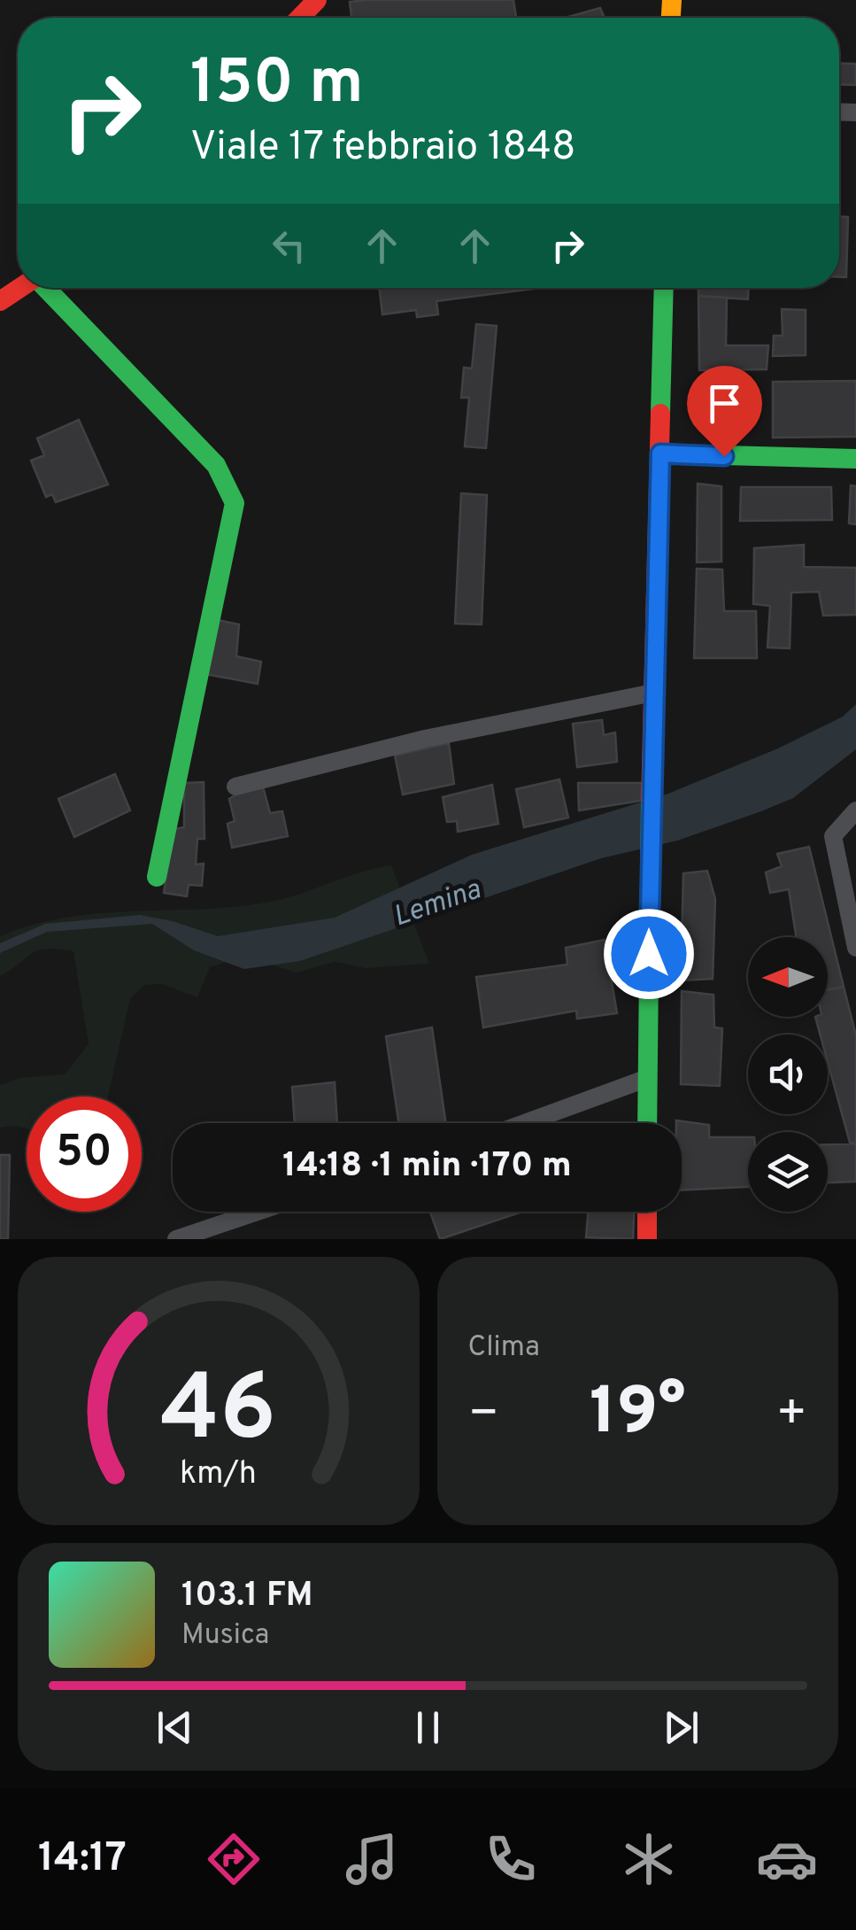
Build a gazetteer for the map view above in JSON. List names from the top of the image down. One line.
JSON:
{"water":["Lemina"],"north":"left","page":{"turn":["150 m","Viale 17 febbraio 1848"],"limit":"50","trip":"14:18 · 1 min · 170 m","tile":"Clima","heat":["−","19°","+"],"song":["103.1 FM","Musica"],"tabs":"14:17","gauge":["46","km/h"]}}
